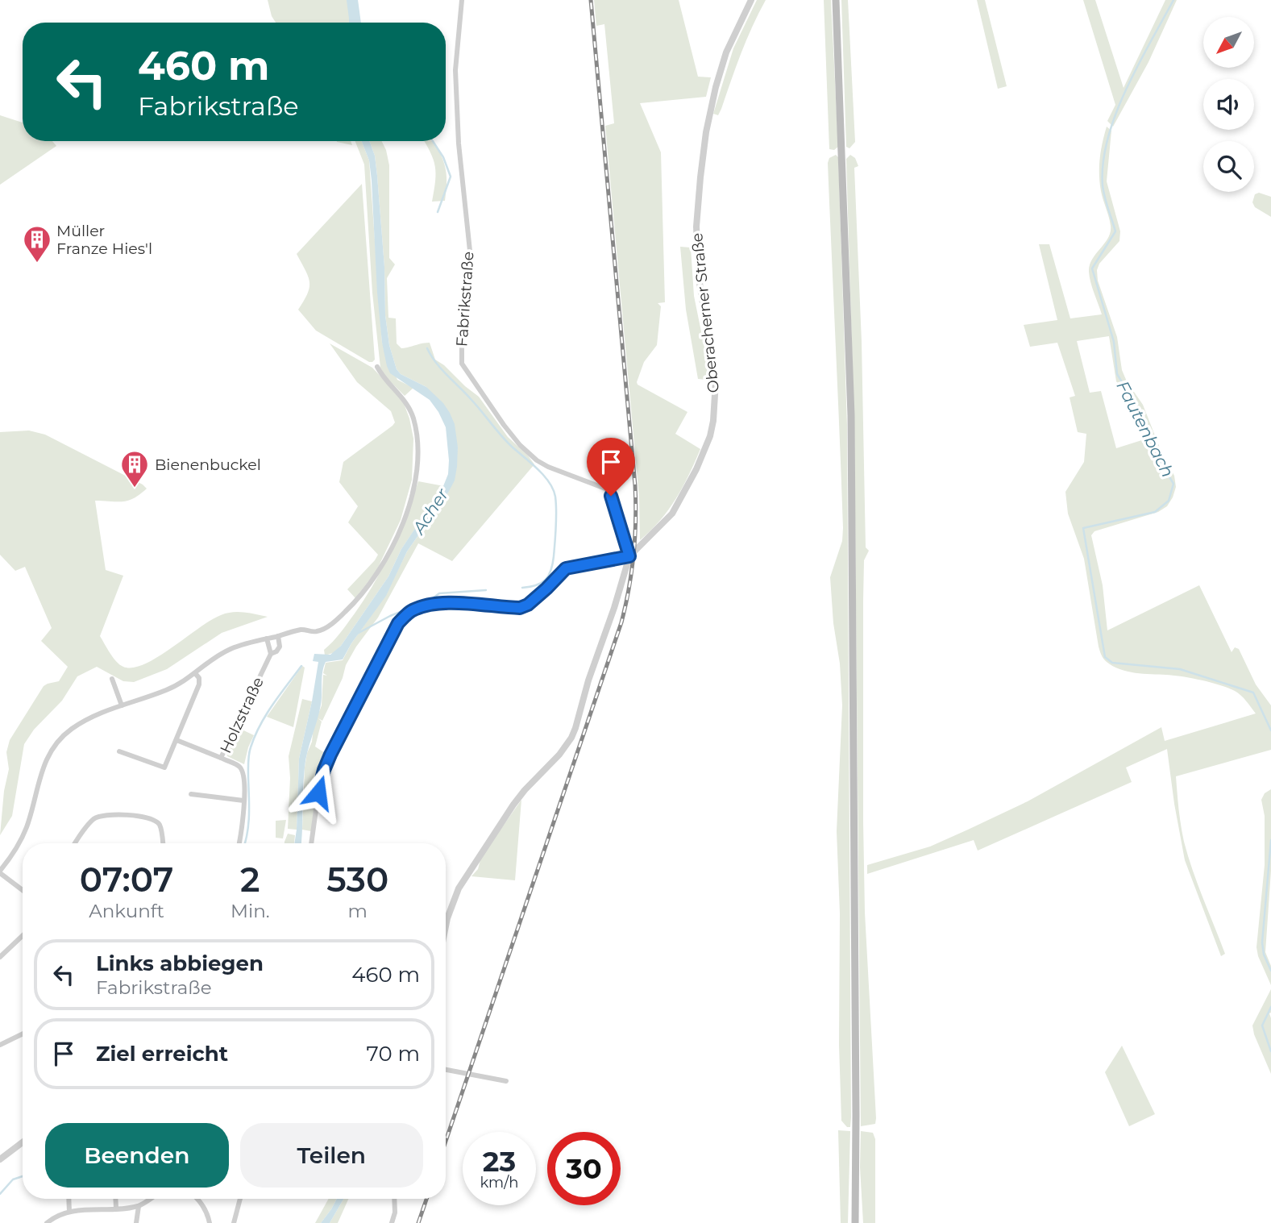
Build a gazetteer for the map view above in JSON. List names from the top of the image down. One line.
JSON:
{"streets":{"street":["Fabrikstraße","Oberacherner Straße","Holzstraße"]},"crossings":[["Fabrikstraße","Oberacherner Straße"]],"water":["Fautenbach","Acher"],"places":{"building":["Müller Franze Hies'l","Bienenbuckel"]},"north":"bottom left","page":{"turn":["460 m","Fabrikstraße"],"eta":["07:07","Ankunft","2","Min.","530","m"],"list":[{"name":"Links abbiegen","note":"Fabrikstraße","value":"460 m"},{"name":"Ziel erreicht","value":"70 m"}],"buttons":["Beenden","Teilen"],"speed":"23 km/h","limit":"30"}}
